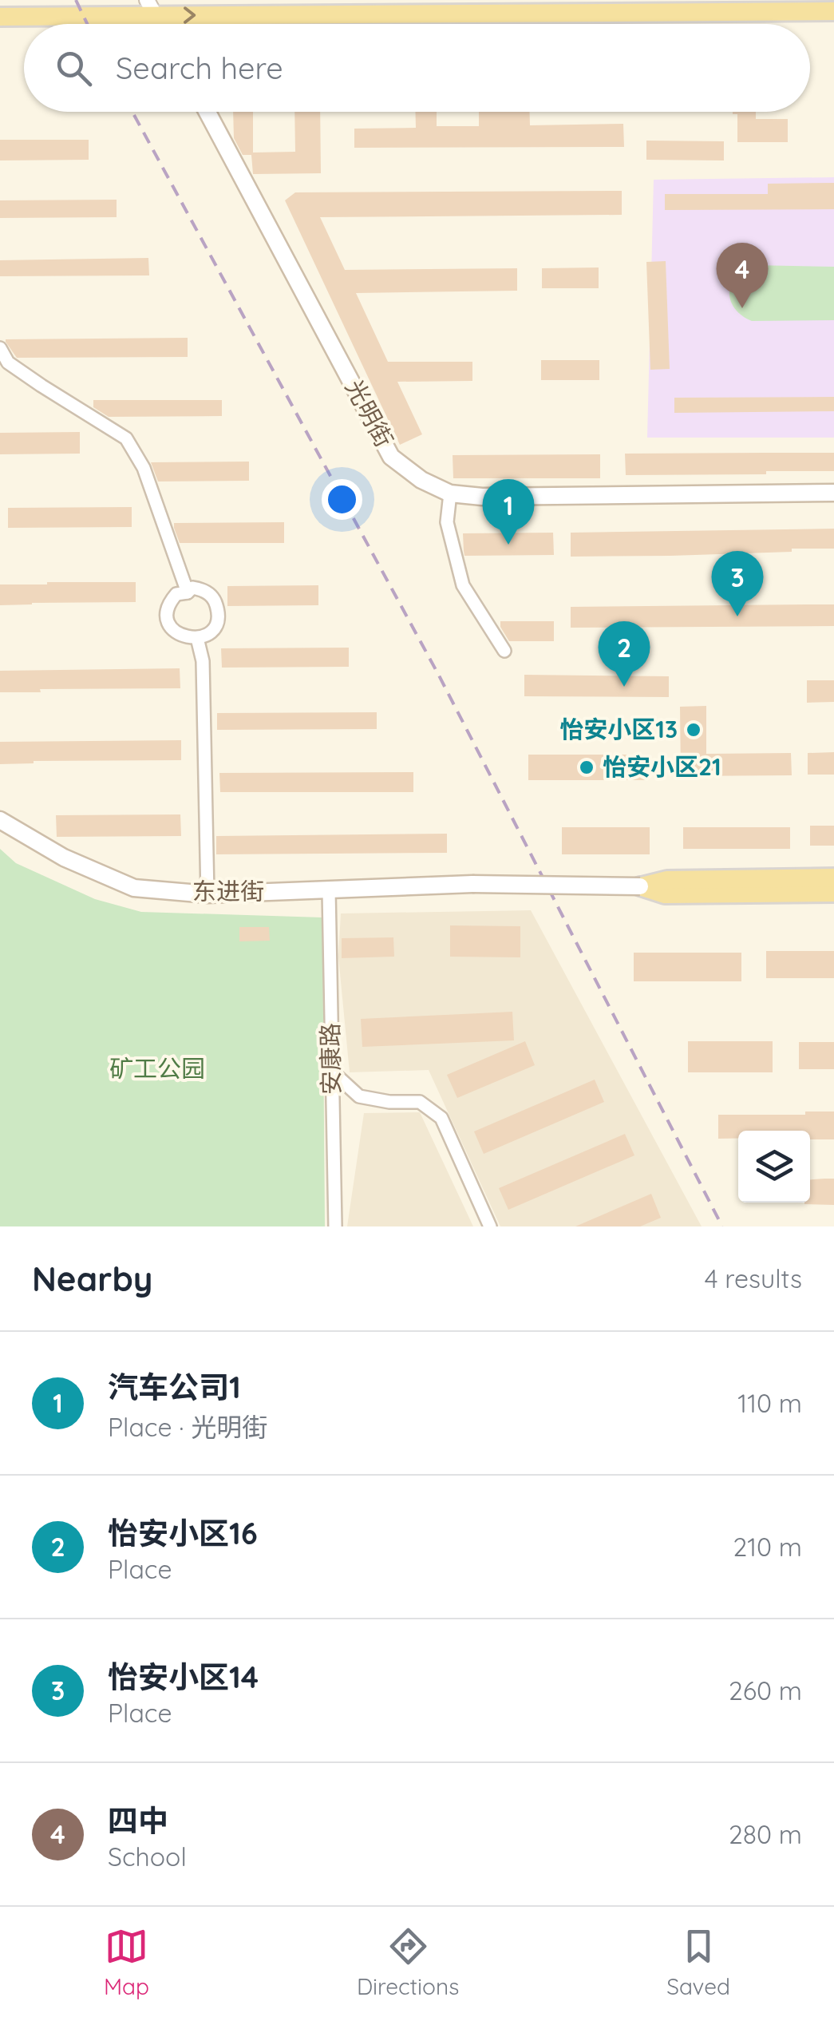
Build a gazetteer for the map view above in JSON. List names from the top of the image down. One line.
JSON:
{"streets":{"main road":["光明街","东进街"],"street":["安康路"]},"crossings":[["东进街","安康路"]],"parks":["矿工公园"],"places":["怡安小区13","怡安小区21"],"page":{"search":"Search here","pins":["4","1","3","2"],"heading":["Nearby","4 results"],"list":[{"mark":"1","name":"汽车公司1","note":"Place · 光明街","value":"110 m"},{"mark":"2","name":"怡安小区16","note":"Place","value":"210 m"},{"mark":"3","name":"怡安小区14","note":"Place","value":"260 m"},{"mark":"4","name":"四中","note":"School","value":"280 m"}],"nav":["Map","Directions","Saved"]}}
